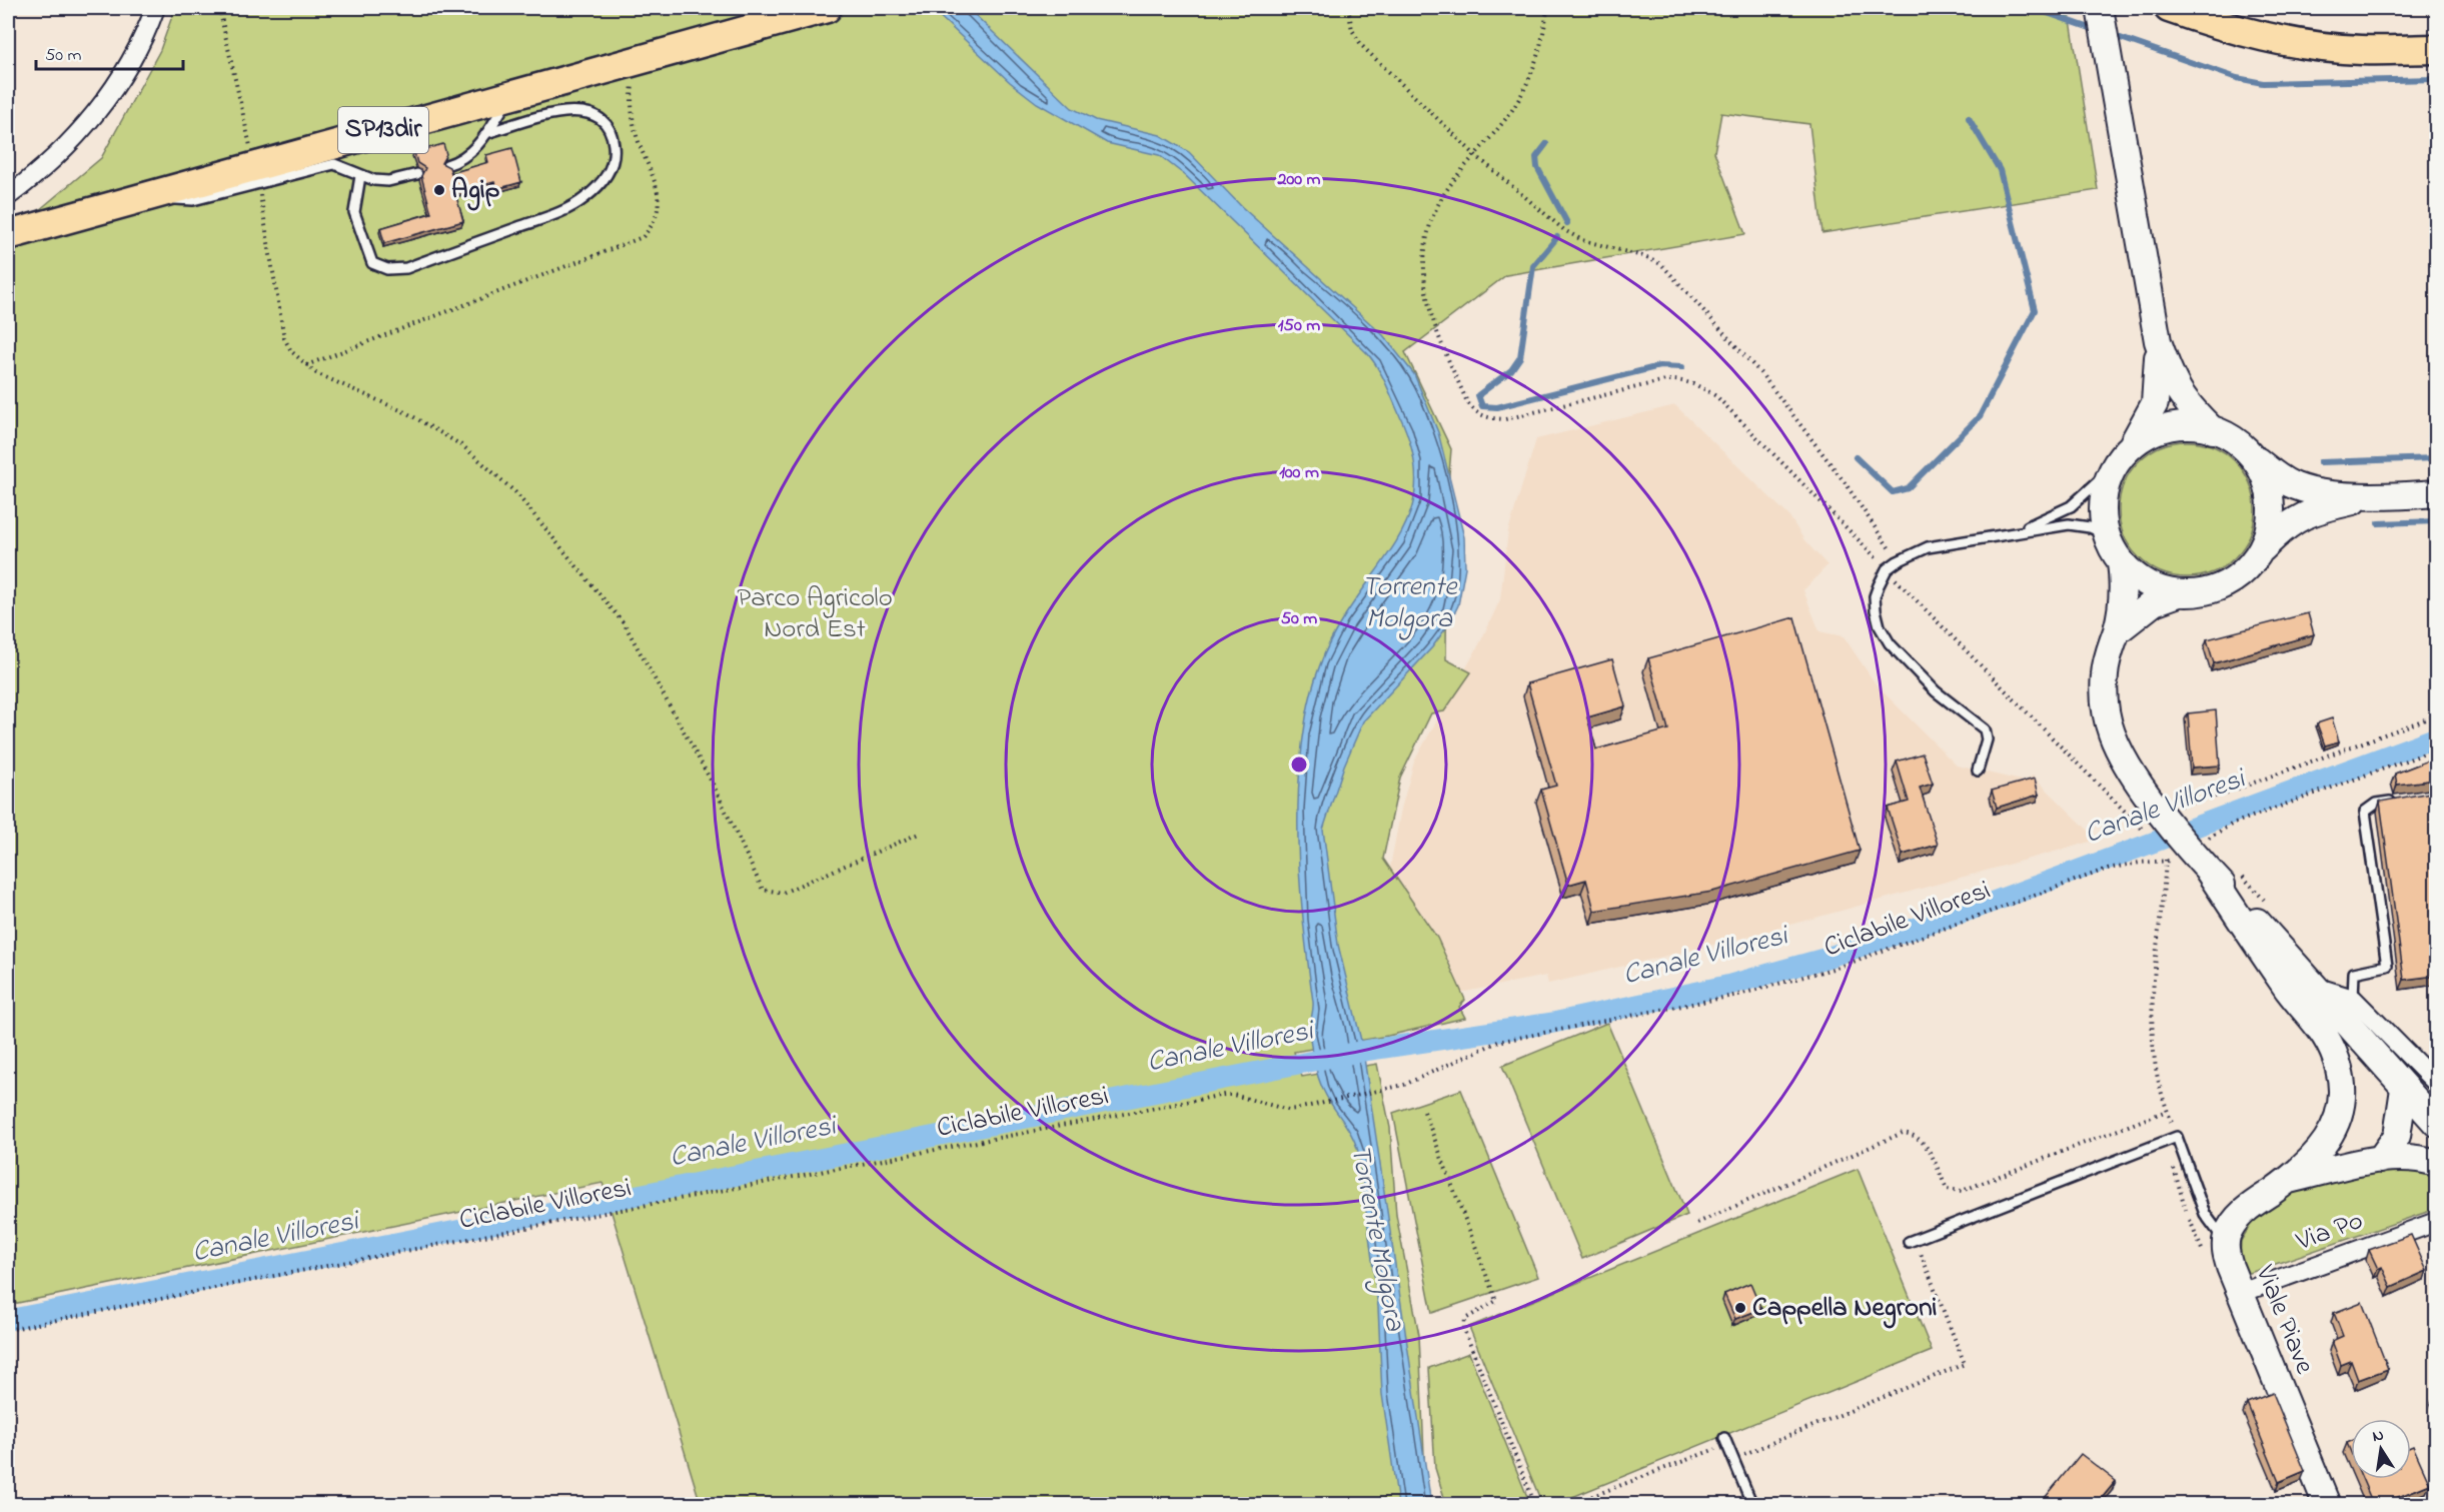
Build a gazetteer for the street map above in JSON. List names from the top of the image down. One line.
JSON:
{"streets":{"main road":["SP13dir"],"street":["Via Po","Viale Piave"],"path":["Ciclabile Villoresi"]},"crossings":[["Via Po","Viale Piave"]],"water":["Torrente Molgora","Canale Villoresi"],"parks":["Parco Agricolo Nord Est"],"places":["Agip","Cappella Negroni"],"scale_bar":"50 m","north":"top","rings":["200 m","150 m","100 m","50 m"]}
